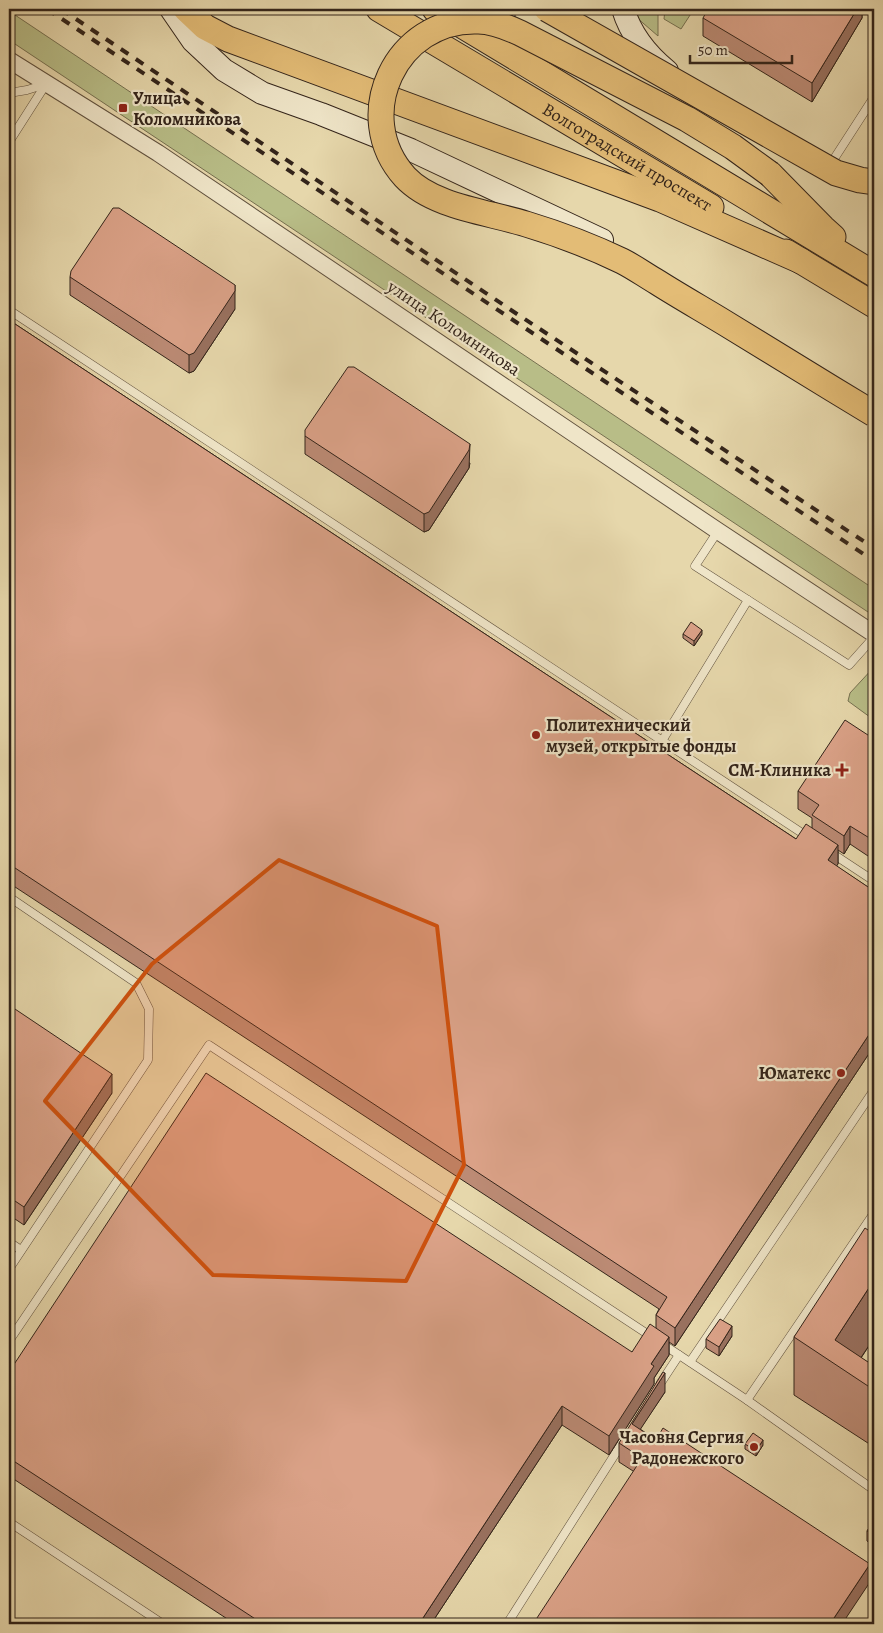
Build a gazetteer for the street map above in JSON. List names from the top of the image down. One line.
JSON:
{"streets":{"main road":["Волгоградский проспект"],"street":["улица Коломникова"]},"places":{"transit":["Улица Коломникова"],"other":["Политехнический музей, открытые фонды","Юматекс","Часовня Сергия Радонежского"],"health":["СМ-Клиника"]},"scale_bar":"50 m"}
